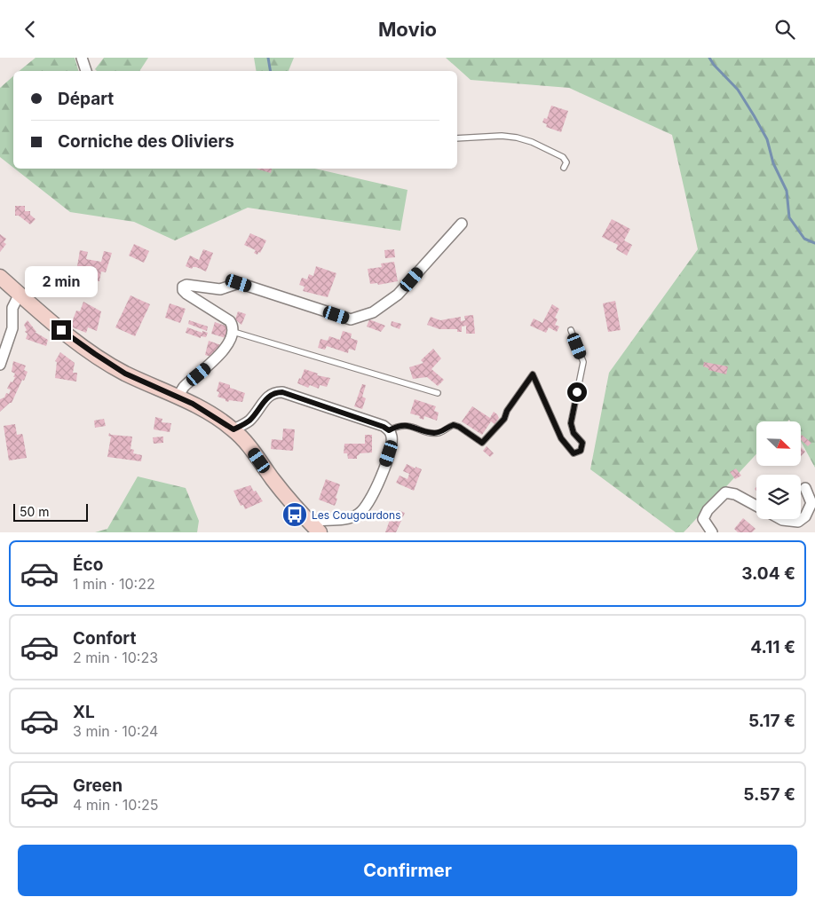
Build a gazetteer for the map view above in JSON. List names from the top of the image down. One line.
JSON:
{"places":{"bus stop":["Les Cougourdons"]},"scale_bar":"50 m","north":"bottom right","page":{"header":"Movio","banner":["Départ","Corniche des Oliviers"],"bubble":"2 min","scale":"50 m","list":[{"name":"Éco","note":"1 min · 10:22","value":"3.04 €"},{"name":"Confort","note":"2 min · 10:23","value":"4.11 €"},{"name":"XL","note":"3 min · 10:24","value":"5.17 €"},{"name":"Green","note":"4 min · 10:25","value":"5.57 €"}],"buttons":"Confirmer"}}
